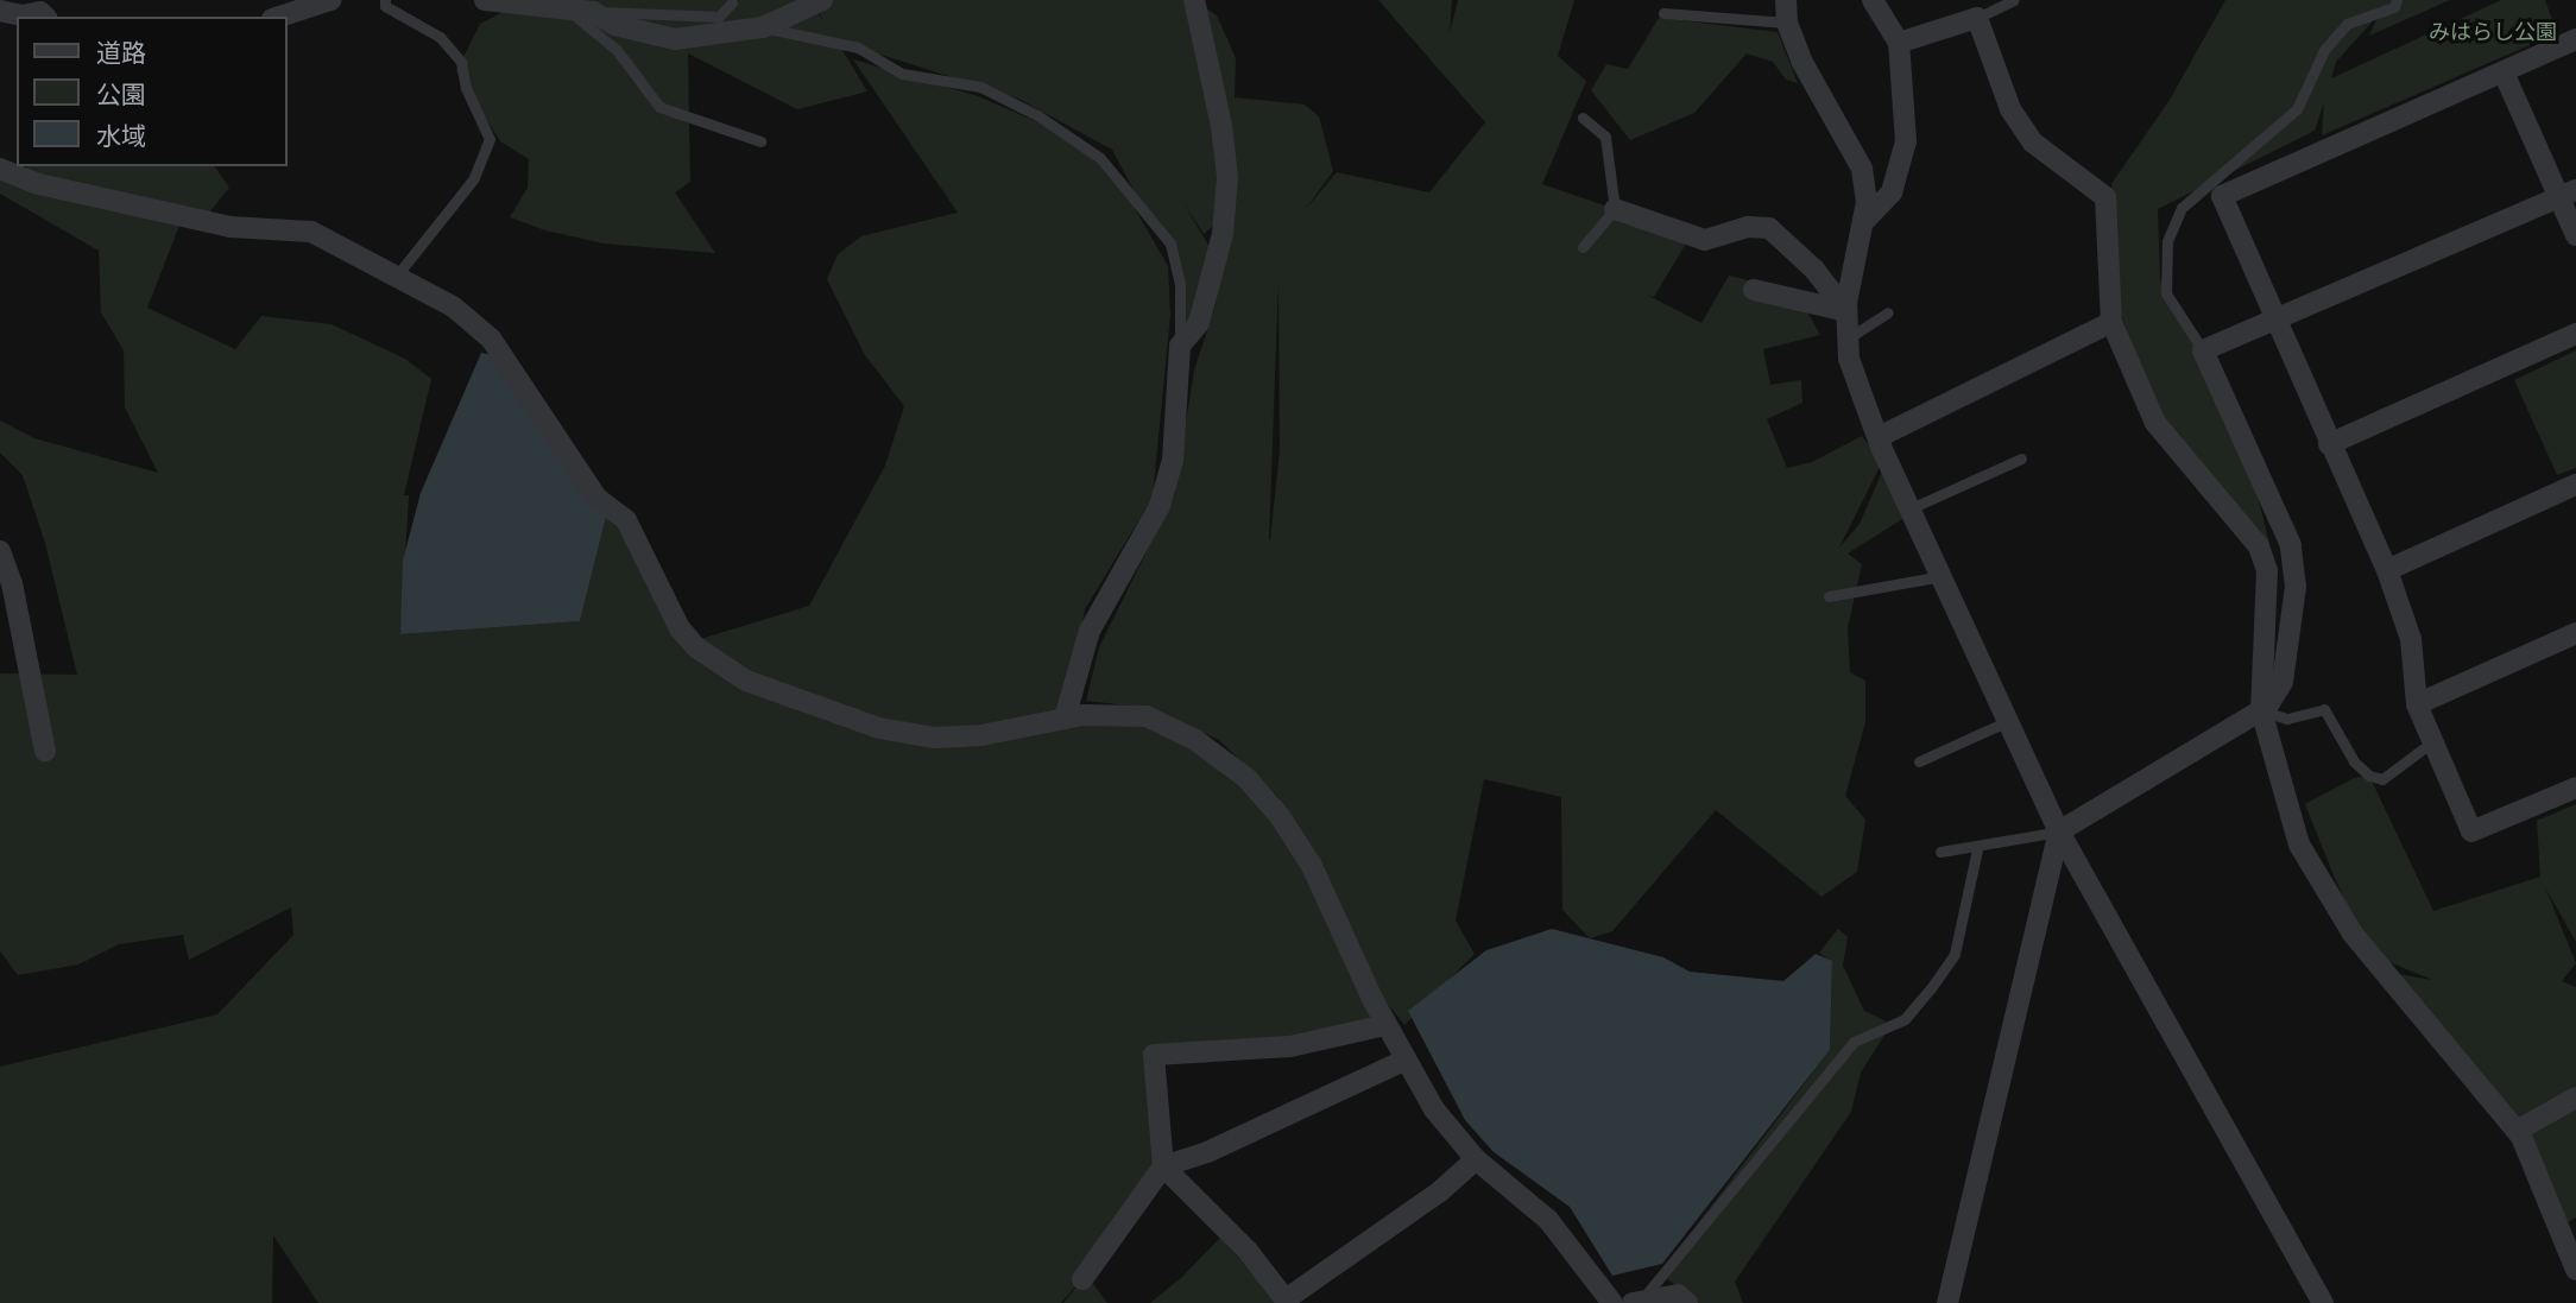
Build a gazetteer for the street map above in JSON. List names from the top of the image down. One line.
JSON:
{"parks":["みはらし公園"],"legend":["道路","公園","水域"]}
